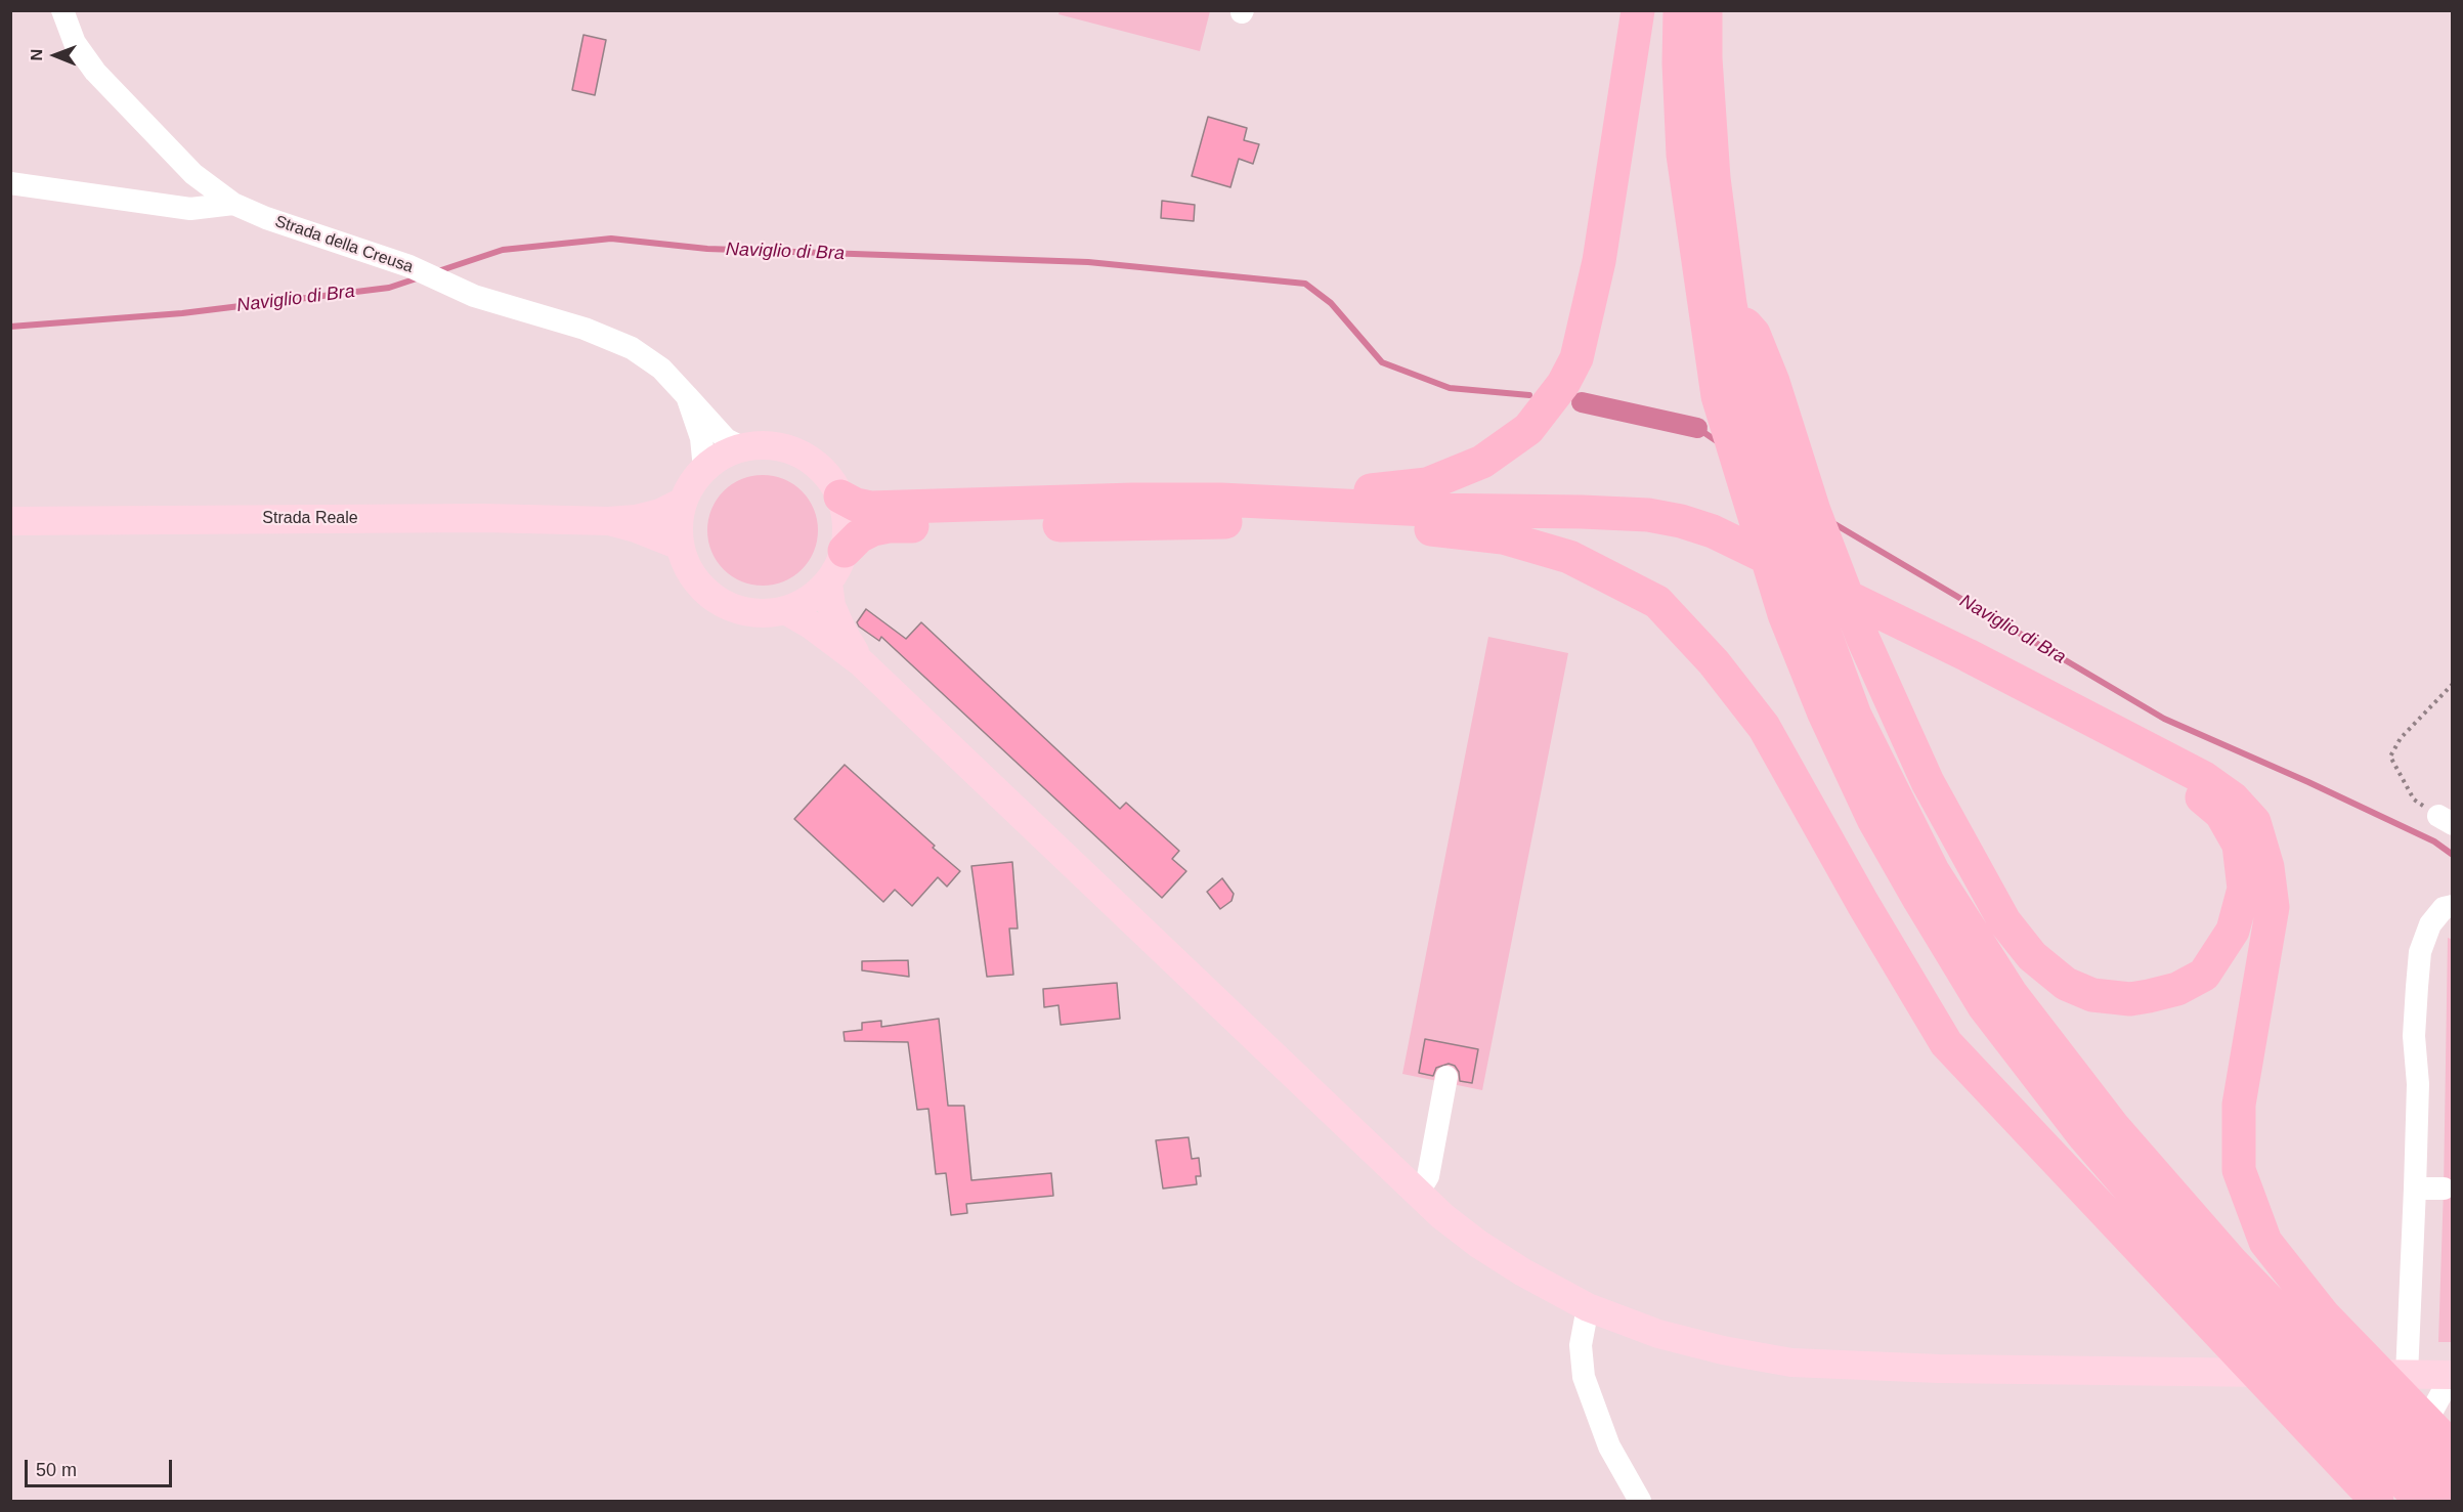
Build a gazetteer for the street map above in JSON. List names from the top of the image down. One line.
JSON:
{"streets":{"main road":["Strada Reale"],"street":["Strada della Creusa"]},"crossings":[["Strada della Creusa","Strada Reale"]],"water":["Naviglio di Bra"],"scale_bar":"50 m","north":"left"}
